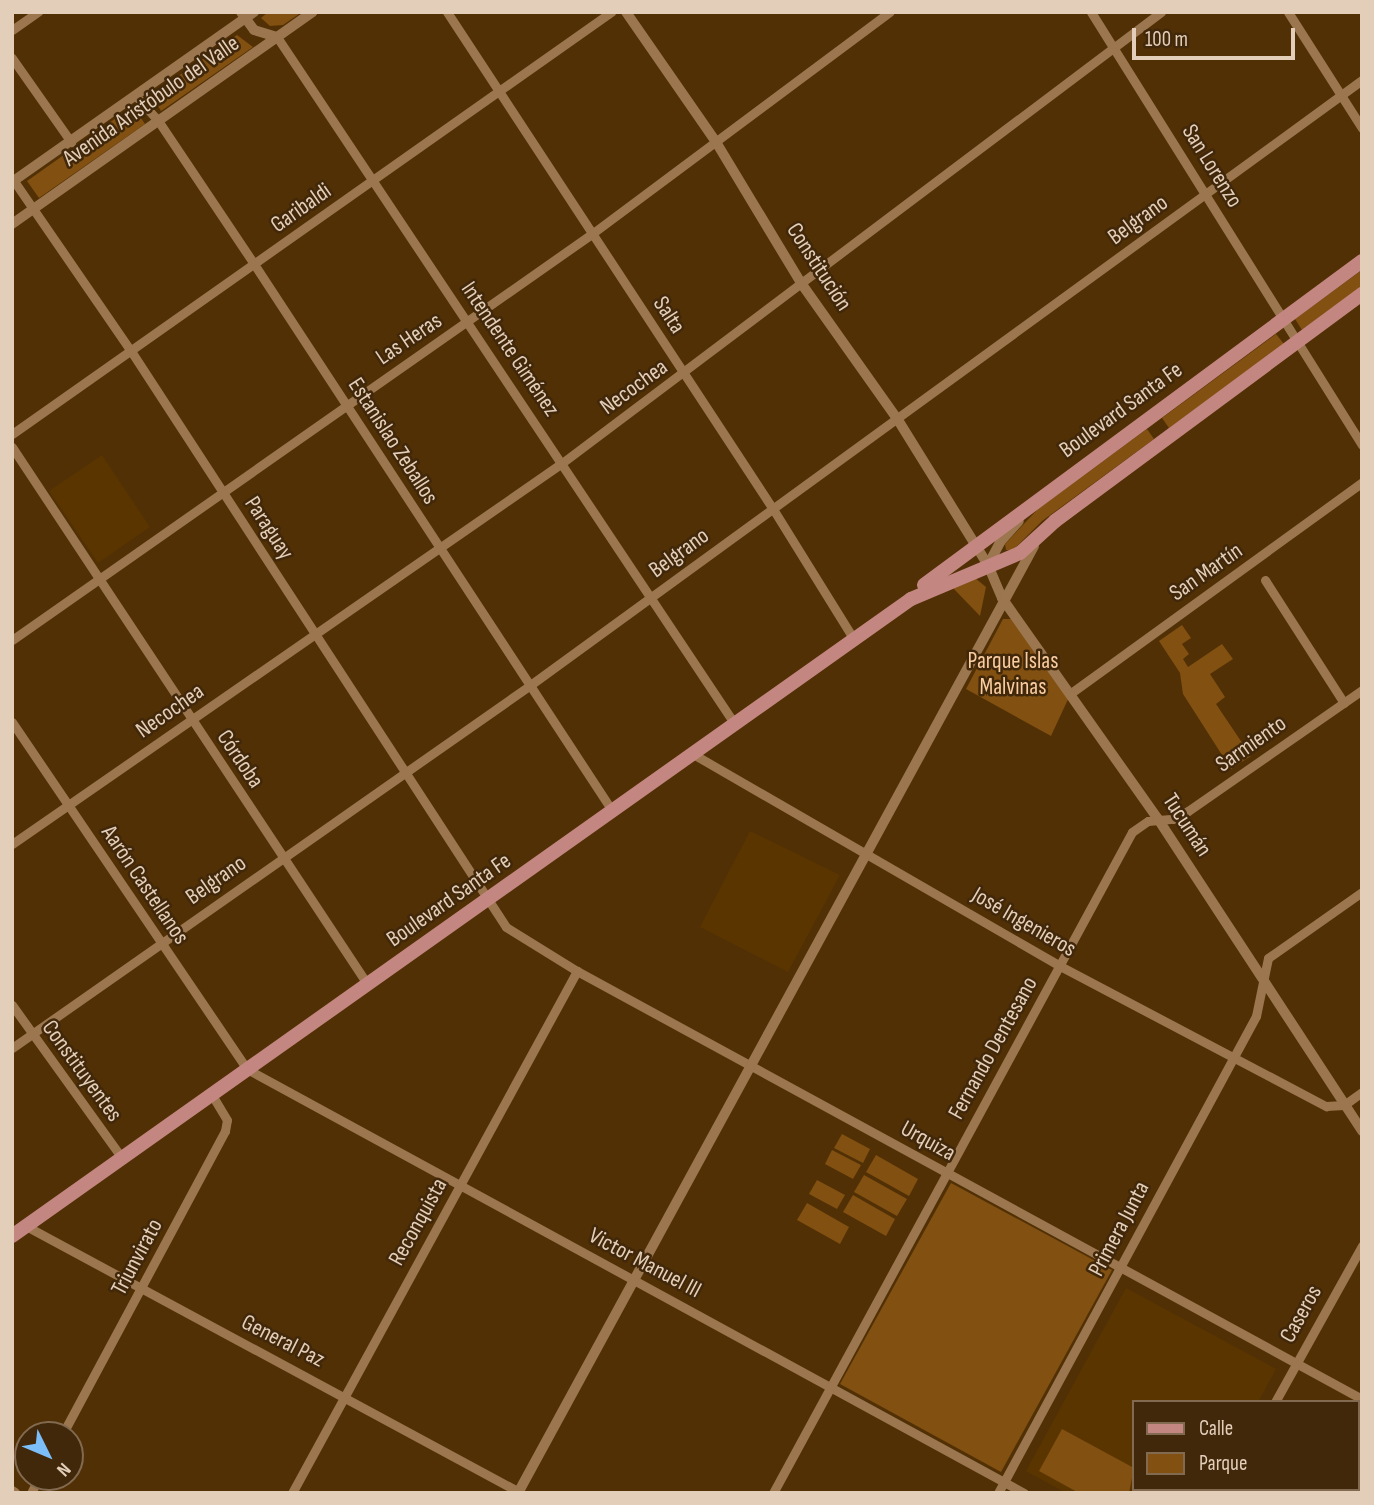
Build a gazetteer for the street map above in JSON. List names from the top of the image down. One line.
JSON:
{"streets":{"main road":["Boulevard Santa Fe"],"street":["Avenida Aristóbulo del Valle","San Lorenzo","Garibaldi","Belgrano","Constitución","Salta","Las Heras","Intendente Giménez","Necochea","Estanislao Zeballos","Paraguay","San Martín","Sarmiento","Córdoba","Tucumán","Aarón Castellanos","José Ingenieros","Fernando Dentesano","Constituyentes","Urquiza","Reconquista","Primera Junta","Triunvirato","Victor Manuel III","Caseros","General Paz"]},"crossings":[["Avenida Aristóbulo del Valle","Intendente Giménez"],["Avenida Aristóbulo del Valle","Estanislao Zeballos"],["Avenida Aristóbulo del Valle","Paraguay"],["San Lorenzo","Belgrano"],["San Lorenzo","Necochea"],["San Lorenzo","Boulevard Santa Fe"],["Garibaldi","Salta"],["Garibaldi","Intendente Giménez"],["Garibaldi","Estanislao Zeballos"],["Garibaldi","Paraguay"],["Belgrano","Constitución"],["Belgrano","Salta"],["Belgrano","Intendente Giménez"],["Belgrano","Estanislao Zeballos"],["Belgrano","Paraguay"],["Belgrano","Córdoba"],["Belgrano","Aarón Castellanos"],["Belgrano","Constituyentes"],["Constitución","Las Heras"],["Constitución","Necochea"],["Constitución","Boulevard Santa Fe"],["Constitución","Tucumán"],["Salta","Las Heras"],["Salta","Necochea"],["Salta","Boulevard Santa Fe"],["Las Heras","Intendente Giménez"],["Las Heras","Estanislao Zeballos"],["Las Heras","Paraguay"],["Las Heras","Córdoba"],["Intendente Giménez","Necochea"],["Intendente Giménez","Boulevard Santa Fe"],["Necochea","Estanislao Zeballos"],["Necochea","Paraguay"],["Necochea","Córdoba"],["Necochea","Aarón Castellanos"],["Boulevard Santa Fe","Estanislao Zeballos"],["Boulevard Santa Fe","Paraguay"],["Boulevard Santa Fe","Córdoba"],["Boulevard Santa Fe","Tucumán"],["Boulevard Santa Fe","Aarón Castellanos"],["Boulevard Santa Fe","José Ingenieros"],["Boulevard Santa Fe","Constituyentes"],["Boulevard Santa Fe","Urquiza"],["Boulevard Santa Fe","Triunvirato"],["Boulevard Santa Fe","Victor Manuel III"],["Boulevard Santa Fe","General Paz"],["Paraguay","Urquiza"],["San Martín","Tucumán"],["Sarmiento","Tucumán"],["Sarmiento","Fernando Dentesano"],["Tucumán","José Ingenieros"],["Tucumán","Fernando Dentesano"],["Tucumán","Primera Junta"],["Aarón Castellanos","Victor Manuel III"],["José Ingenieros","Fernando Dentesano"],["José Ingenieros","Primera Junta"],["Fernando Dentesano","Urquiza"],["Fernando Dentesano","Victor Manuel III"],["Urquiza","Reconquista"],["Urquiza","Primera Junta"],["Urquiza","Caseros"],["Reconquista","Victor Manuel III"],["Reconquista","General Paz"],["Primera Junta","Victor Manuel III"],["Triunvirato","General Paz"]],"parks":["Parque Islas Malvinas"],"legend":["Calle","Parque"],"scale_bar":"100 m","north":"bottom right"}
